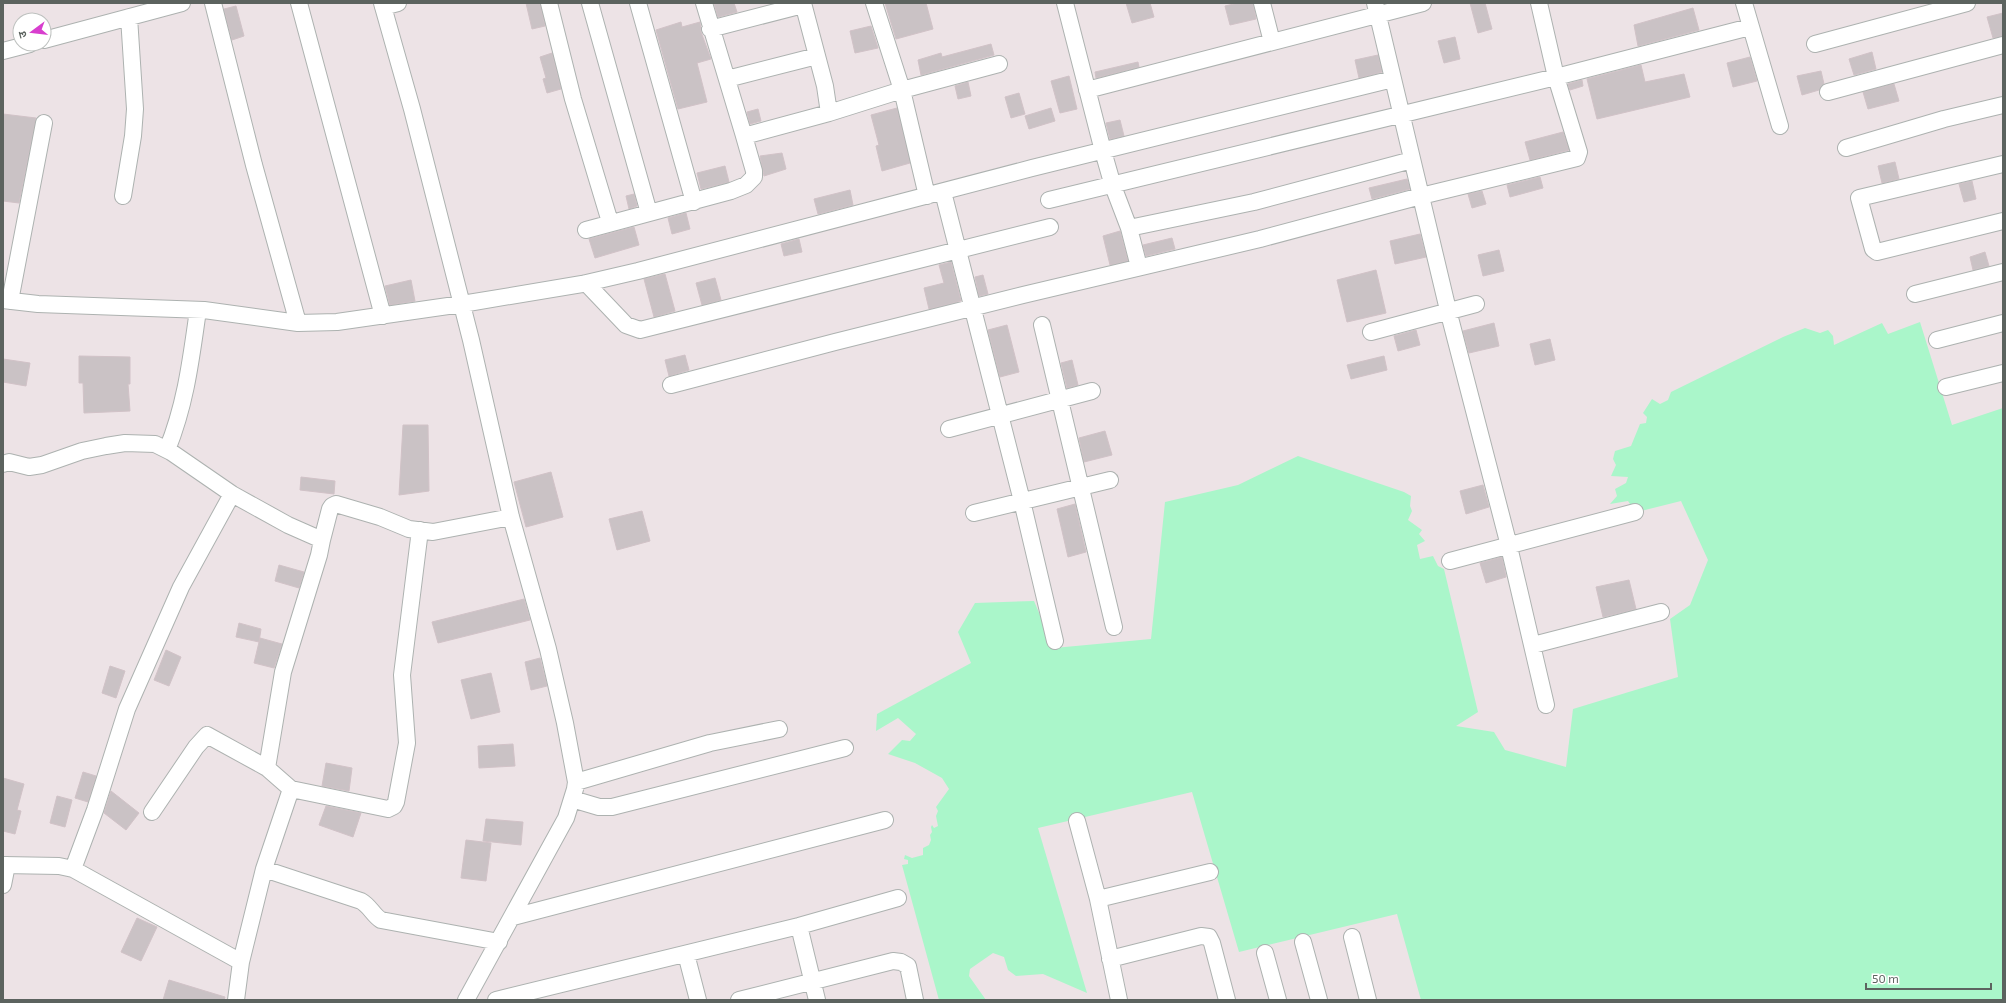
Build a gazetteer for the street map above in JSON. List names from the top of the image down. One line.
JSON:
{"scale_bar":"50 m","north":"left"}
